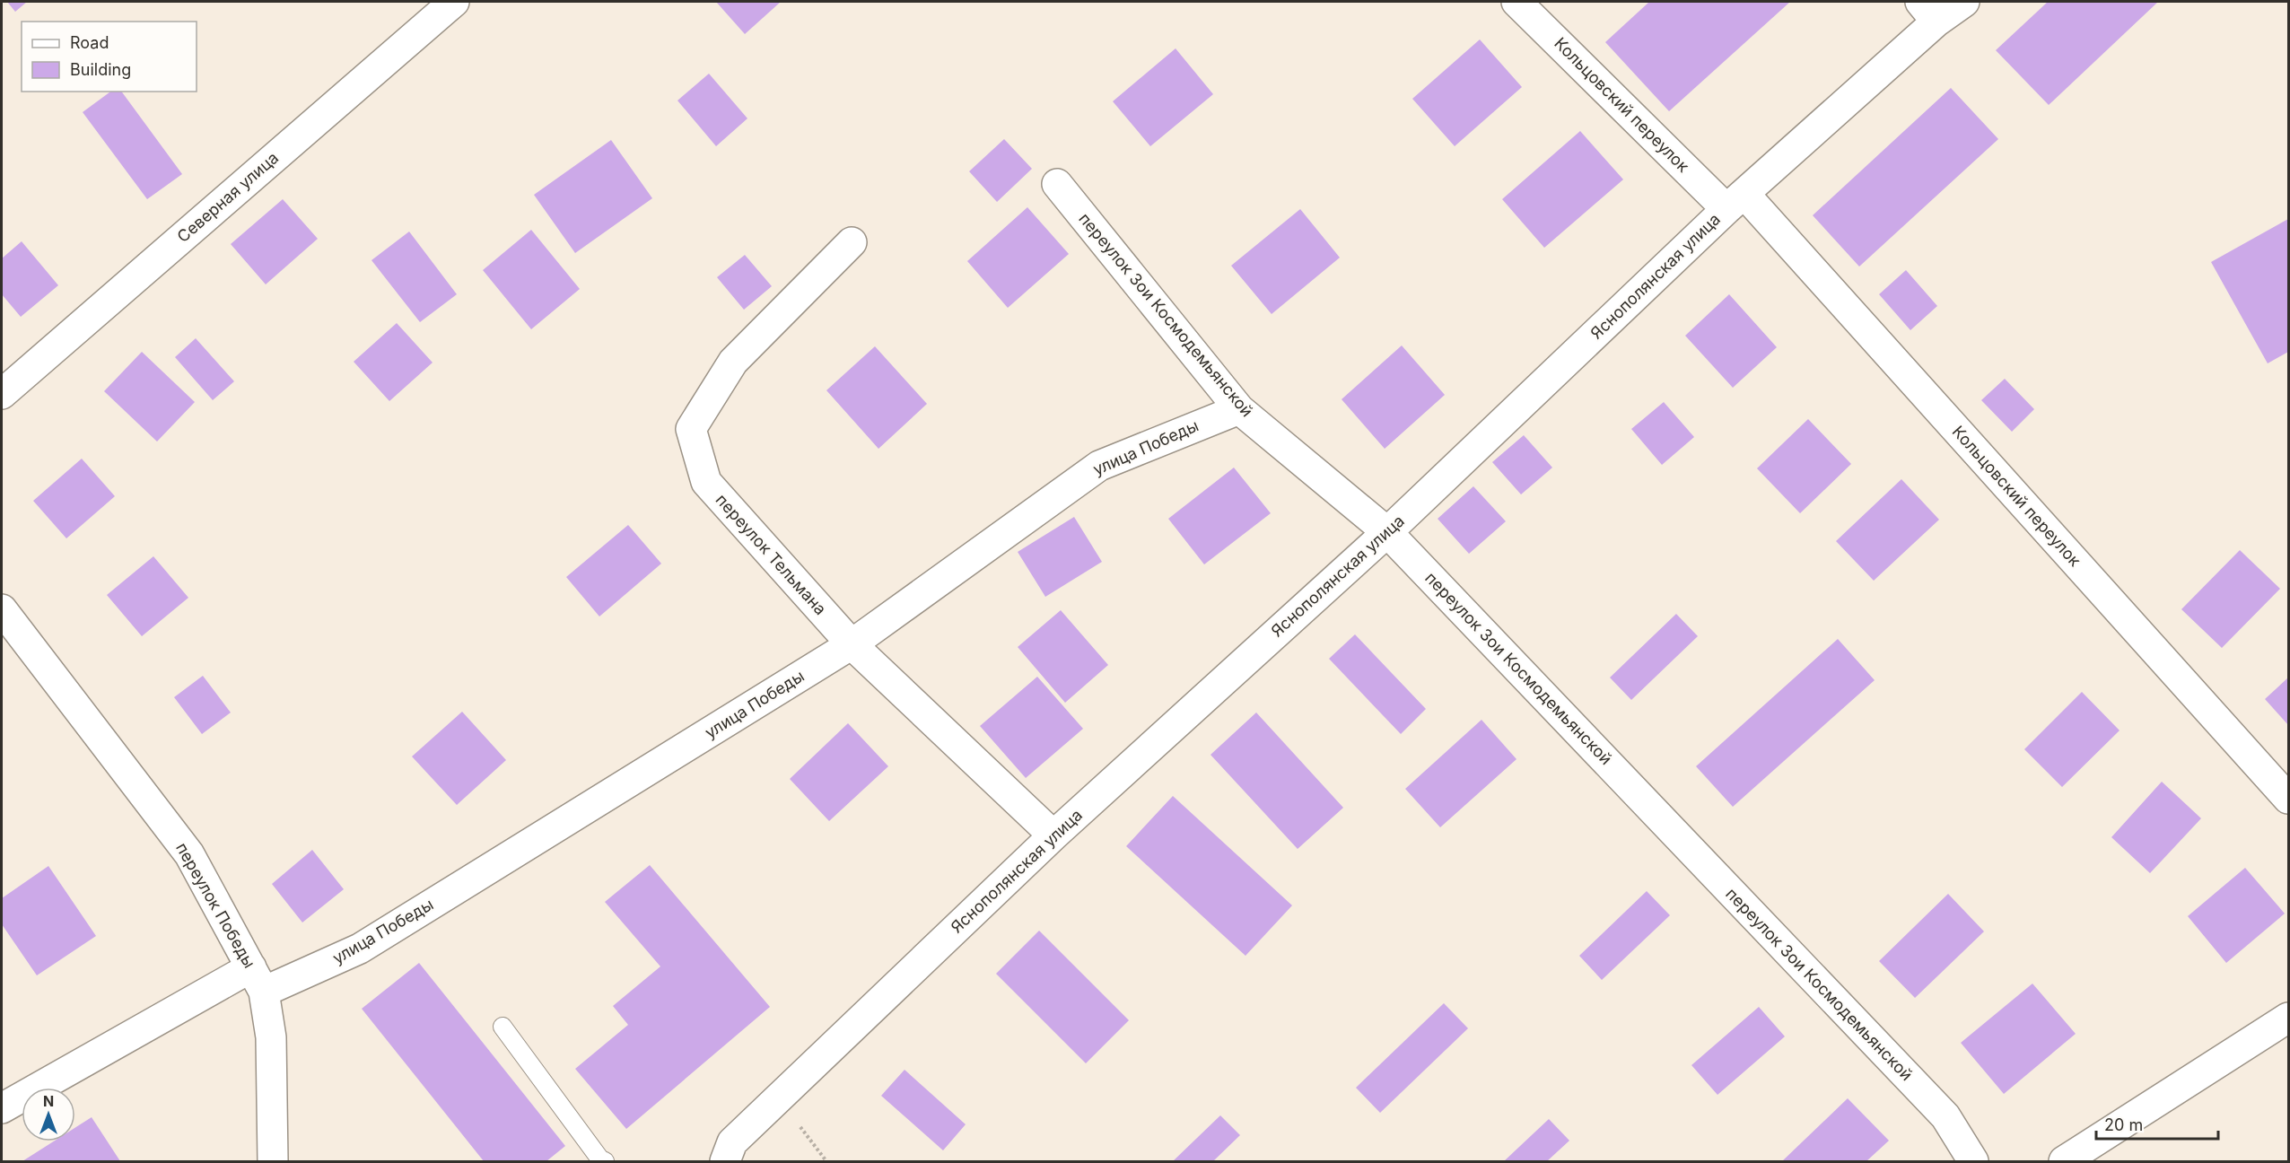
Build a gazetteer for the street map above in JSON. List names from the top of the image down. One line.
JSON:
{"streets":{"street":["Кольцовский переулок","Северная улица","Яснополянская улица","переулок Зои Космодемьянской","улица Победы","переулок Тельмана","переулок Победы"]},"crossings":[["Кольцовский переулок","Яснополянская улица"],["Яснополянская улица","переулок Зои Космодемьянской"],["Яснополянская улица","переулок Тельмана"],["переулок Зои Космодемьянской","улица Победы"],["улица Победы","переулок Тельмана"],["улица Победы","переулок Победы"]],"legend":["Road","Building"],"scale_bar":"20 m","north":"top"}
